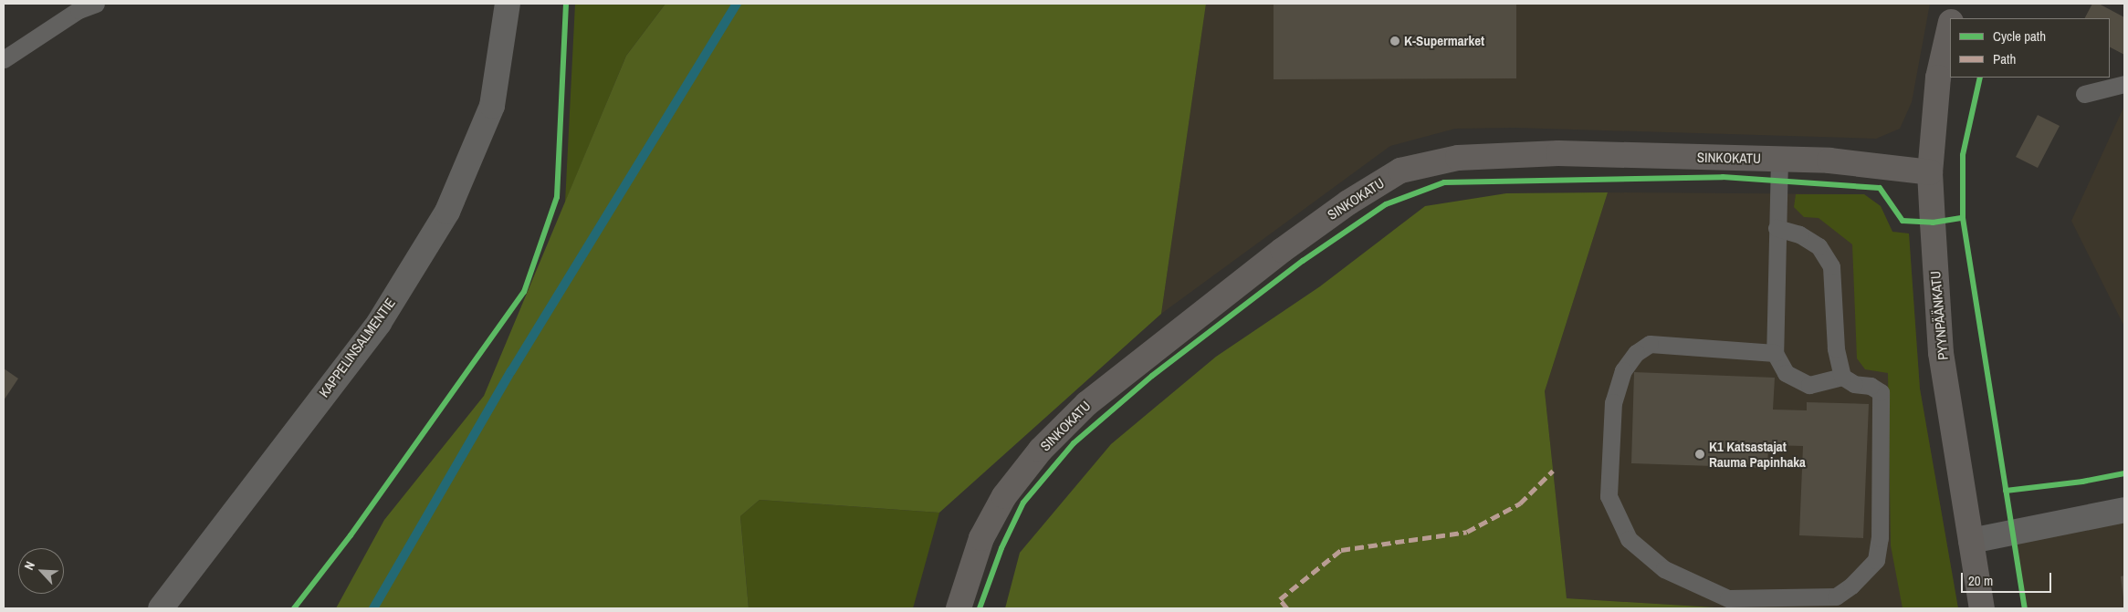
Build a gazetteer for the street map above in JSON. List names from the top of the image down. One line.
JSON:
{"streets":{"main road":["SINKOKATU","PYYNPÄÄNKATU"],"street":["KAPPELINSALMENTIE"]},"crossings":[["SINKOKATU","PYYNPÄÄNKATU"]],"places":["K-Supermarket","K1 Katsastajat Rauma Papinhaka"],"legend":["Cycle path","Path"],"scale_bar":"20 m","north":"top left"}
